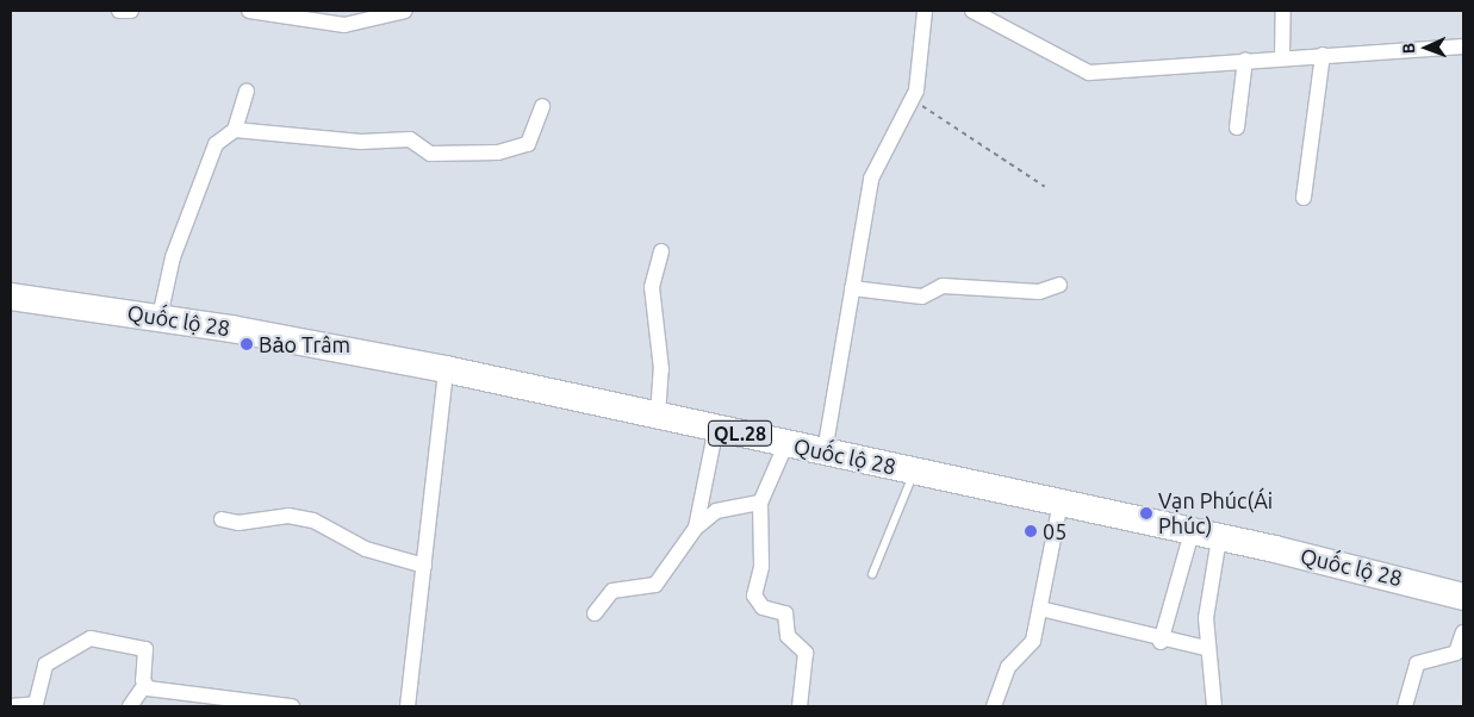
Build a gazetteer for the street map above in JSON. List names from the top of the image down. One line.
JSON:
{"streets":{"highway":["Quốc lộ 28","QL.28"]},"places":["Bảo Trâm","Vạn Phúc(Ái Phúc)","05"],"north":"left"}
